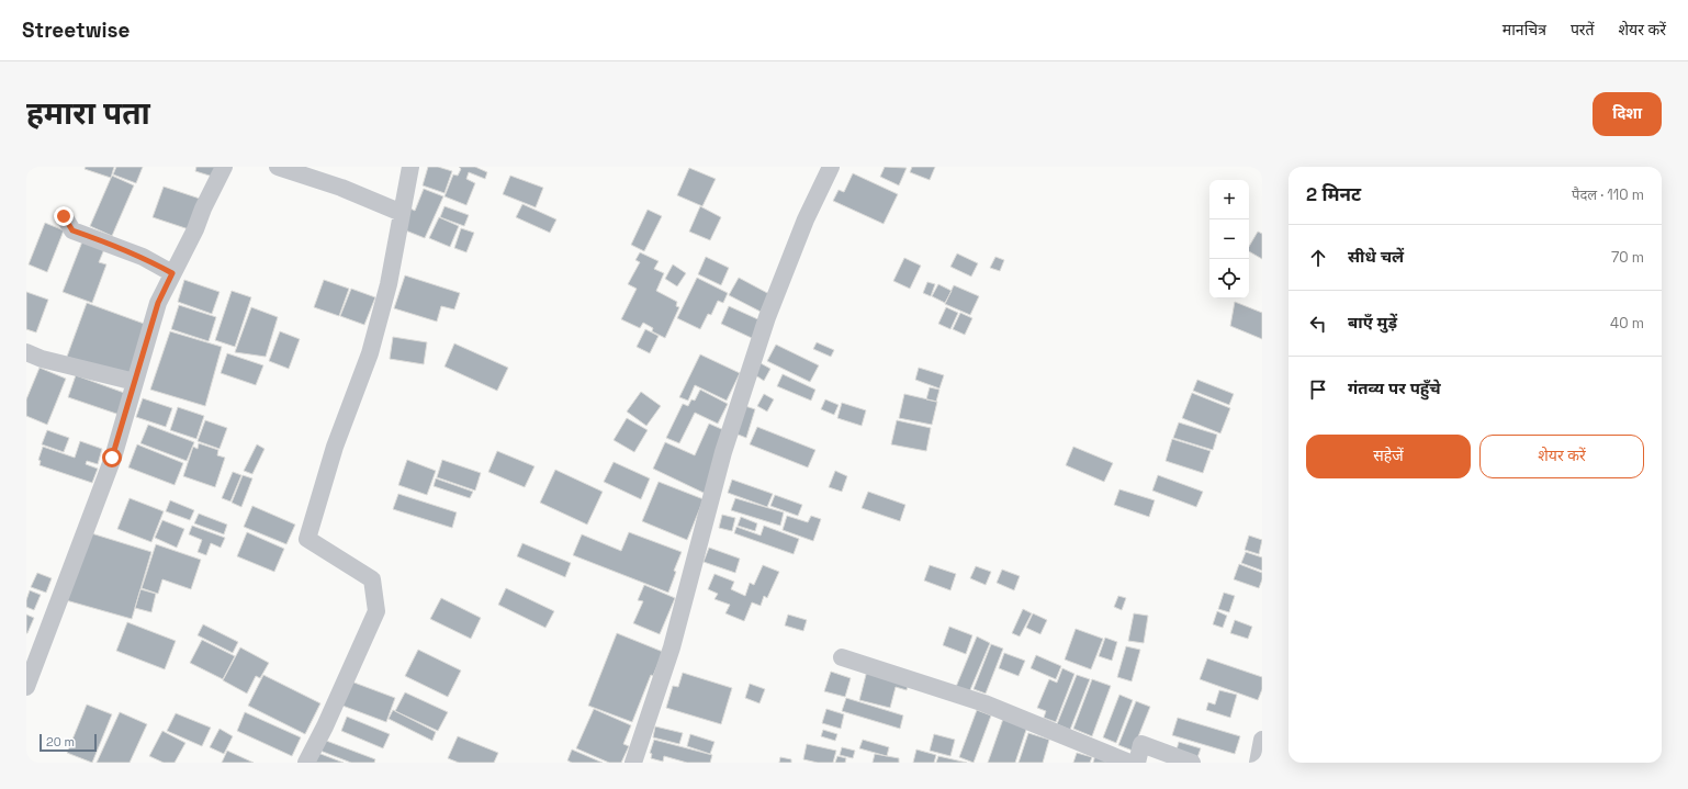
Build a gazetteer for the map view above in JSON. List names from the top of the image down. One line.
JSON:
{"scale_bar":"20 m","page":{"header":"Streetwise","nav":["मानचित्र","परतें","शेयर करें"],"buttons":["दिशा",["सहेजें","शेयर करें"]],"title":"हमारा पता","heading":["2 मिनट","पैदल · 110 m"],"map_buttons":["+","−"],"list":[["सीधे चलें","70 m"],["बाएँ मुड़ें","40 m"],"गंतव्य पर पहुँचे"],"scale":"20 m"}}
